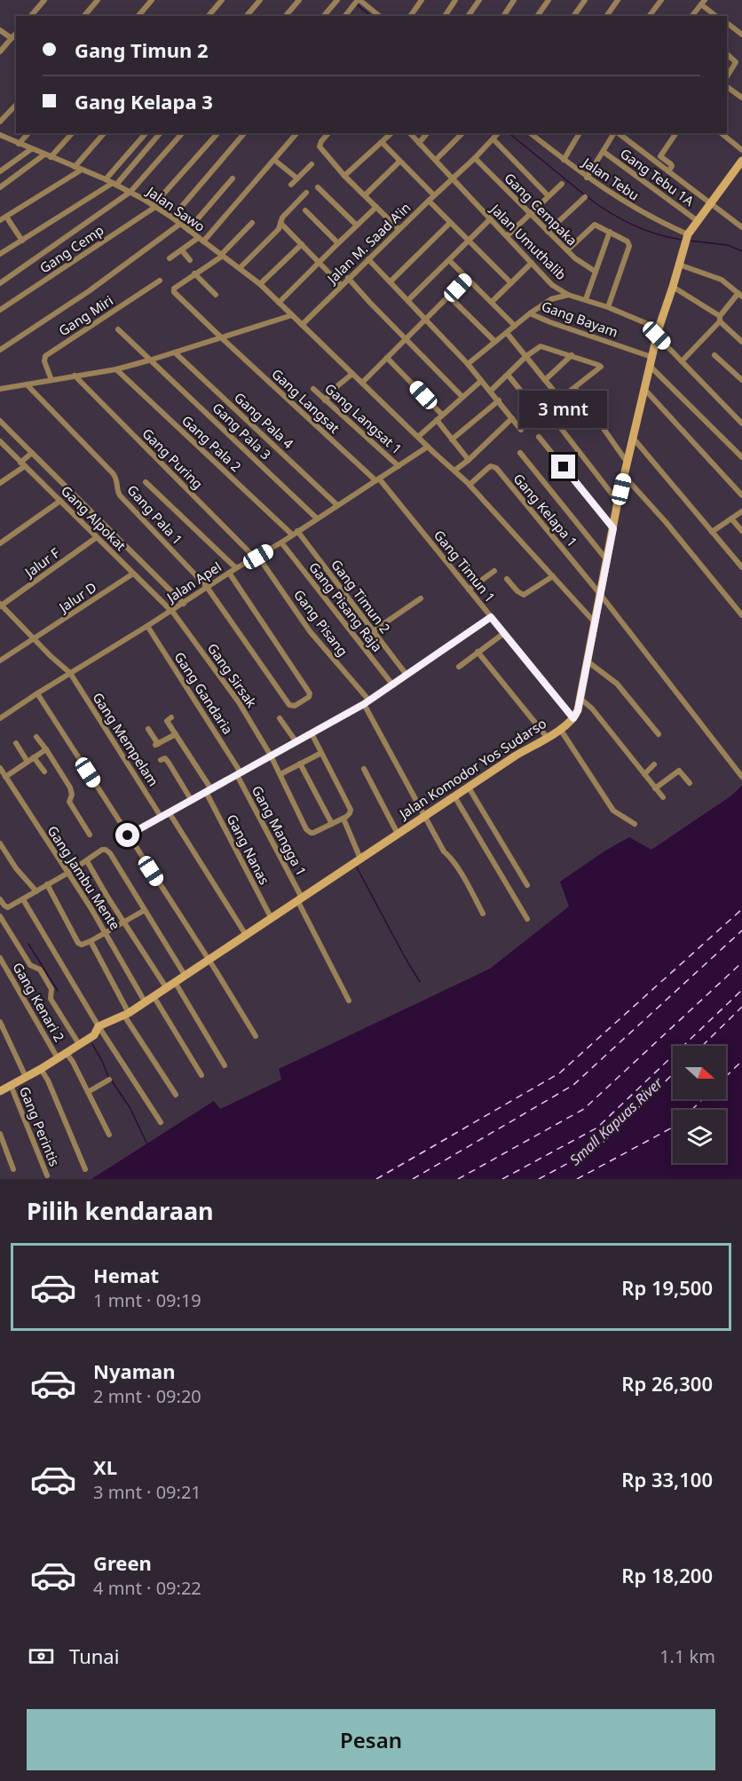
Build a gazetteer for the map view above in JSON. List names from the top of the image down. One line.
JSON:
{"streets":{"street":["Gang Tebu 1A","Jalan Tebu","Jalan Sawo","Gang Cempaka","Jalan Umuthalib","Jalan M. Saad A'in","Gang Cemp","Gang Miri","Gang Bayam","Gang Langsat","Gang Langsat 1","Gang Pala 4","Gang Pala 3","Gang Pala 2","Gang Puring","Gang Kelapa 1","Gang Pala 1","Gang Alpokat","Jalur F","Gang Timun 1","Jalan Apel","Gang Timun 2","Jalur D","Gang Pisang Raja","Gang Pisang","Gang Sirsak","Gang Gandaria","Gang Mempelam","Jalan Komodor Yos Sudarso","Gang Mangga 1","Gang Nanas","Gang Jambu Mente","Gang Kenari 2","Gang Perintis"]},"crossings":[["Jalan Sawo","Jalan M. Saad A'in"],["Jalan Sawo","Gang Cemp"],["Jalan Sawo","Gang Kelapa 1"],["Jalan Sawo","Jalan Apel"],["Gang Cempaka","Jalan M. Saad A'in"],["Jalan Umuthalib","Jalan M. Saad A'in"],["Gang Langsat","Gang Timun 1"],["Gang Langsat","Jalan Apel"],["Gang Langsat 1","Jalan Apel"],["Gang Pala 4","Jalan Apel"],["Gang Pala 3","Jalan Apel"],["Gang Pala 2","Jalan Apel"],["Gang Pala 2","Gang Timun 2"],["Gang Puring","Jalan Apel"],["Gang Puring","Gang Pisang"],["Gang Pala 1","Jalan Apel"],["Gang Alpokat","Jalur F"],["Gang Alpokat","Jalan Apel"],["Gang Alpokat","Jalur D"],["Gang Alpokat","Gang Sirsak"],["Jalur F","Gang Mempelam"],["Gang Timun 1","Jalan Apel"],["Gang Timun 1","Jalan Komodor Yos Sudarso"],["Jalan Apel","Gang Timun 2"],["Jalan Apel","Gang Pisang Raja"],["Jalan Apel","Gang Pisang"],["Jalan Apel","Gang Sirsak"],["Jalan Apel","Gang Gandaria"],["Jalan Apel","Gang Mempelam"],["Jalur D","Gang Mempelam"],["Gang Pisang","Jalan Komodor Yos Sudarso"],["Gang Gandaria","Gang Mangga 1"],["Jalan Komodor Yos Sudarso","Gang Mangga 1"],["Jalan Komodor Yos Sudarso","Gang Nanas"],["Jalan Komodor Yos Sudarso","Gang Jambu Mente"]],"water":["Small Kapuas River"],"north":"right","page":{"banner":["Gang Timun 2","Gang Kelapa 3"],"bubble":"3 mnt","heading":"Pilih kendaraan","list":[{"name":"Hemat","note":"1 mnt · 09:19","value":"Rp 19,500"},{"name":"Nyaman","note":"2 mnt · 09:20","value":"Rp 26,300"},{"name":"XL","note":"3 mnt · 09:21","value":"Rp 33,100"},{"name":"Green","note":"4 mnt · 09:22","value":"Rp 18,200"}],"pay":["Tunai","1.1 km"],"buttons":"Pesan"}}
